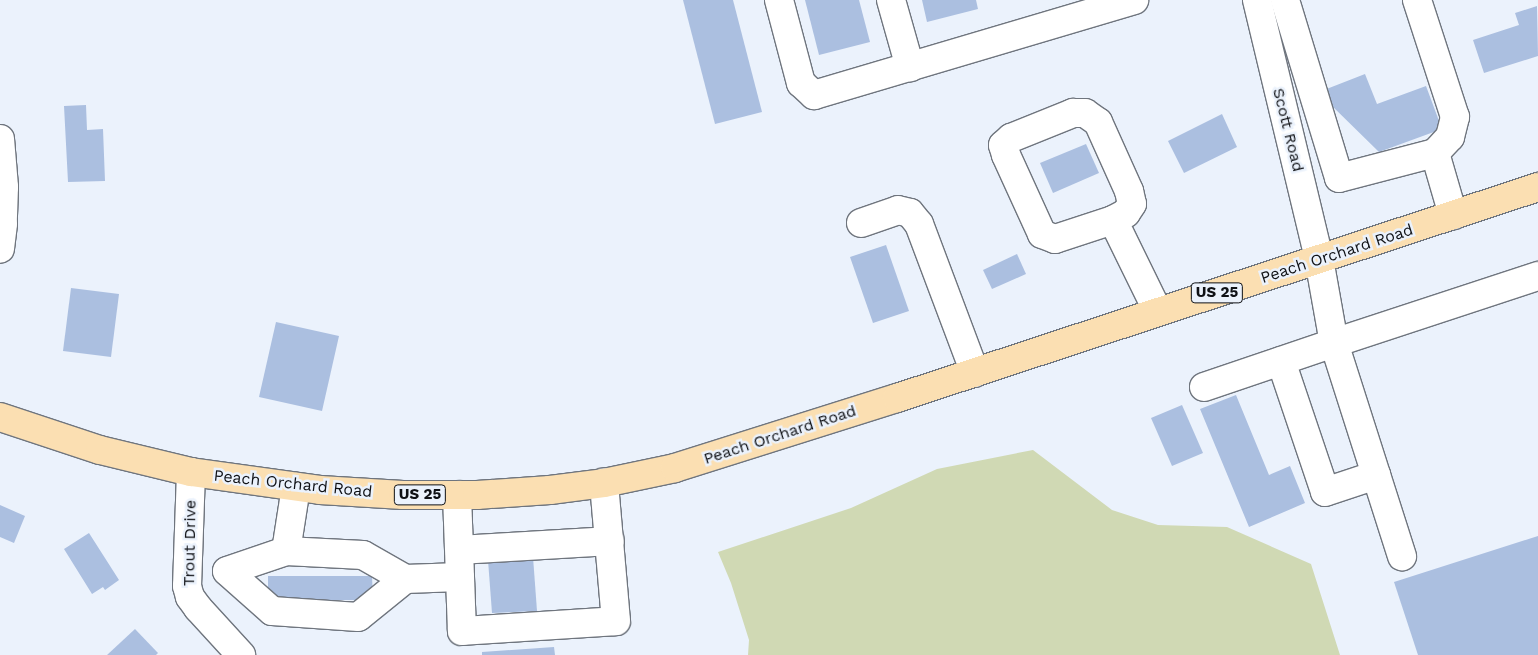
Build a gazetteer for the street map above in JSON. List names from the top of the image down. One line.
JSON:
{"streets":{"main road":["Peach Orchard Road","US 25"],"street":["Scott Road","Trout Drive"]},"crossings":[["Scott Road","Peach Orchard Road"],["Peach Orchard Road","Trout Drive"]]}
